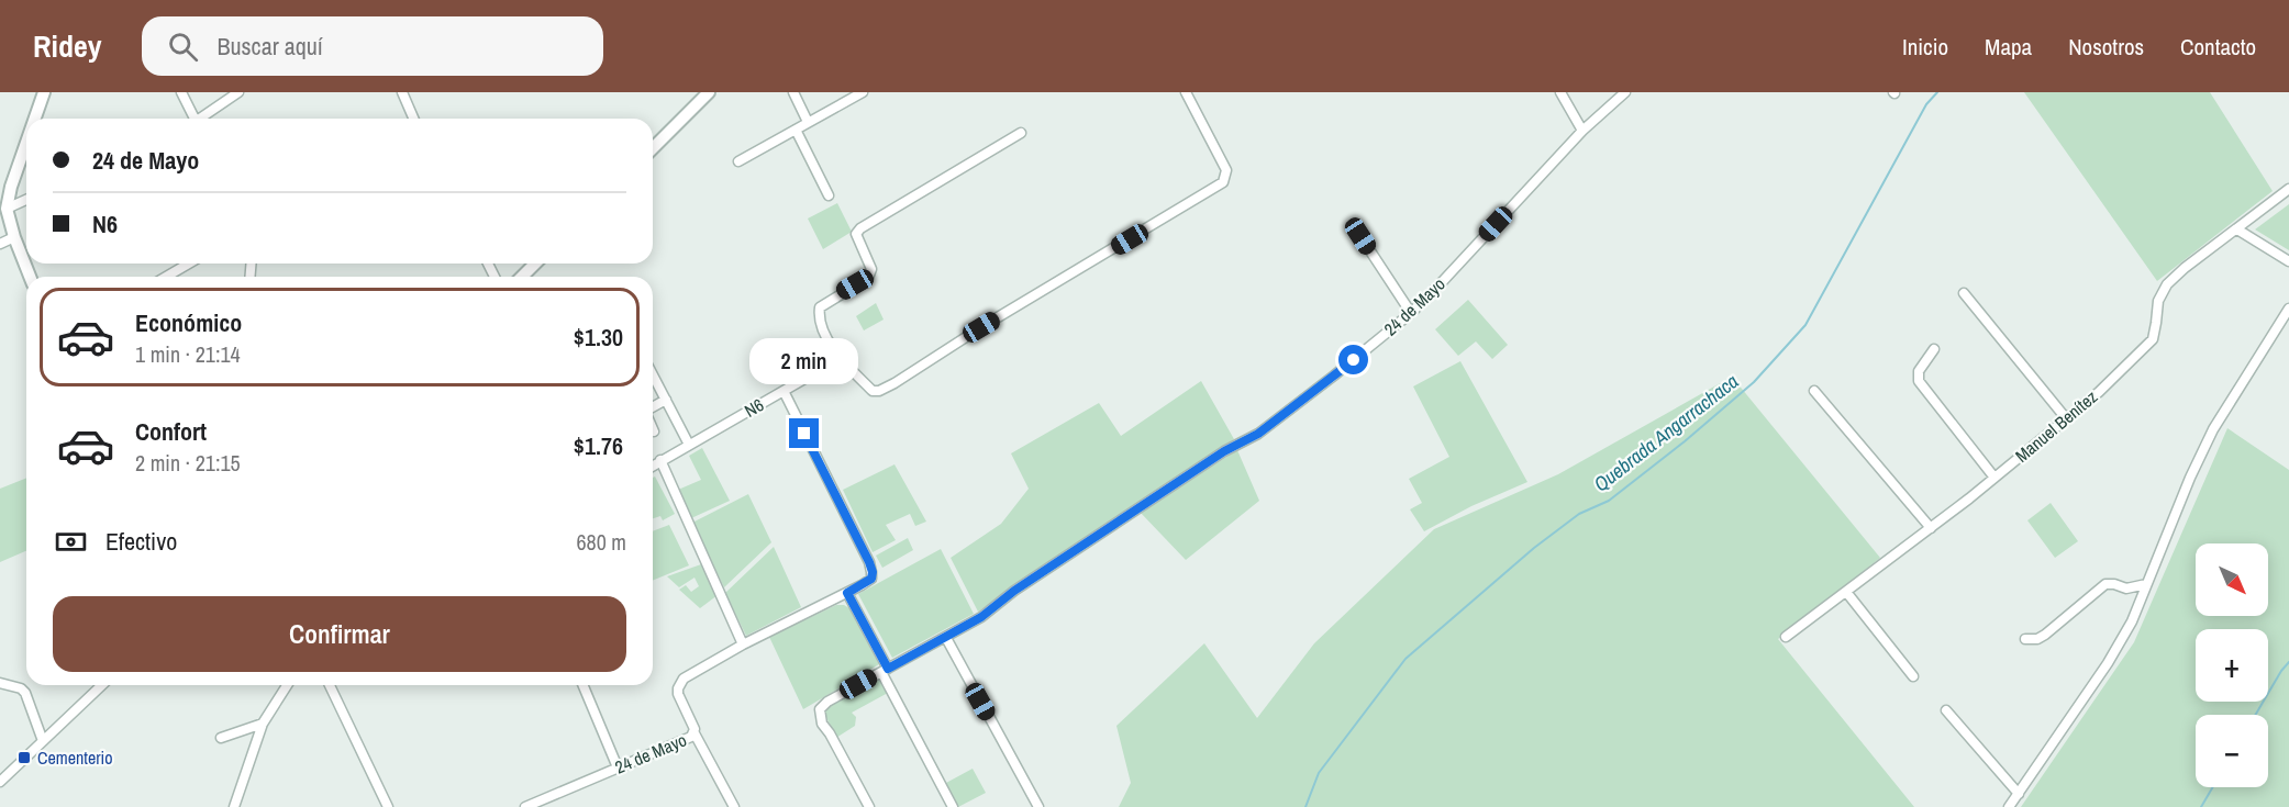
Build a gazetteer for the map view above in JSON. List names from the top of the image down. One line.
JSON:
{"streets":{"street":["24 de Mayo","N6","Manuel Benítez"]},"water":["Quebrada Angarrachaca"],"places":{"transit":["Cementerio"]},"north":"bottom right","page":{"header":"Ridey","search":"Buscar aquí","nav":["Inicio","Mapa","Nosotros","Contacto"],"banner":["24 de Mayo","N6"],"list":[{"name":"Económico","note":"1 min · 21:14","value":"$1.30"},{"name":"Confort","note":"2 min · 21:15","value":"$1.76"}],"bubble":"2 min","pay":["Efectivo","680 m"],"map_buttons":["+","−"],"buttons":"Confirmar"}}
